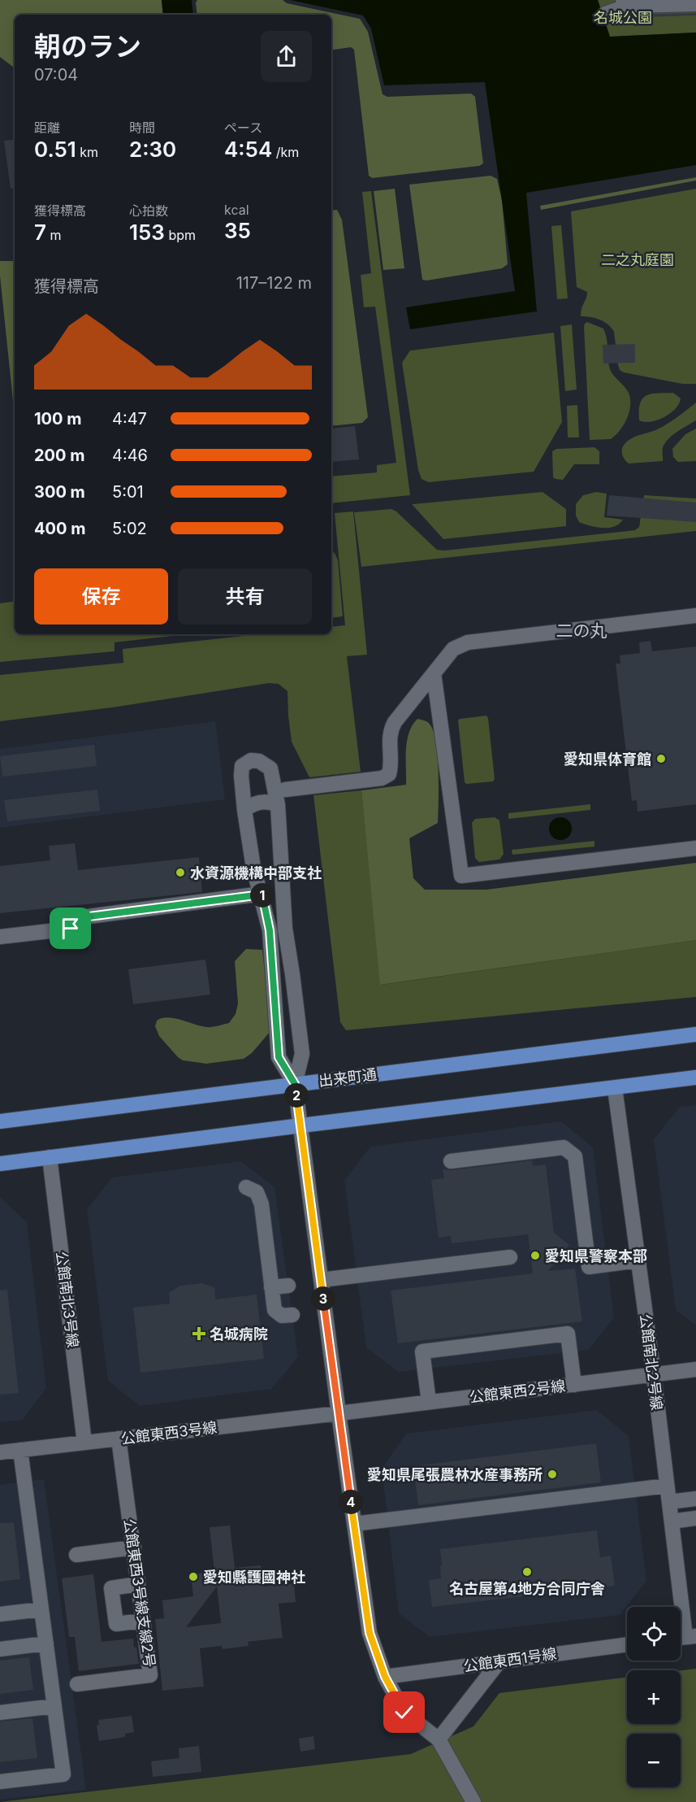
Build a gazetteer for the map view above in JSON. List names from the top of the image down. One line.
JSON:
{"streets":{"main road":["出来町通"],"street":["公館南北3号線","公館南北2号線","公館東西2号線","公館東西3号線","公館東西3号線支線2号","公館東西1号線"]},"crossings":[["公館南北3号線","公館東西3号線"],["公館南北2号線","公館東西2号線"],["公館東西2号線","公館東西3号線"],["公館東西3号線","公館東西3号線支線2号"]],"districts":["二の丸"],"parks":["名城公園","二之丸庭園"],"places":{"other":["愛知県体育館","水資源機構中部支社","愛知県警察本部","愛知県尾張農林水産事務所","名古屋第4地方合同庁舎","愛知縣護國神社"],"health":["名城病院"]},"page":{"heading":["朝のラン","07:04"],"stats":[["距離","0.51 km"],["時間","2:30"],["ペース","4:54 /km"],["獲得標高","7 m"],["心拍数","153 bpm"],["kcal","35"]],"chart":["獲得標高","117–122 m"],"list":[{"name":"100 m","note":"4:47"},{"name":"200 m","note":"4:46"},{"name":"300 m","note":"5:01"},{"name":"400 m","note":"5:02"}],"buttons":["保存","共有"],"pins":["1","2","3","4"],"map_buttons":["+","−"]}}
